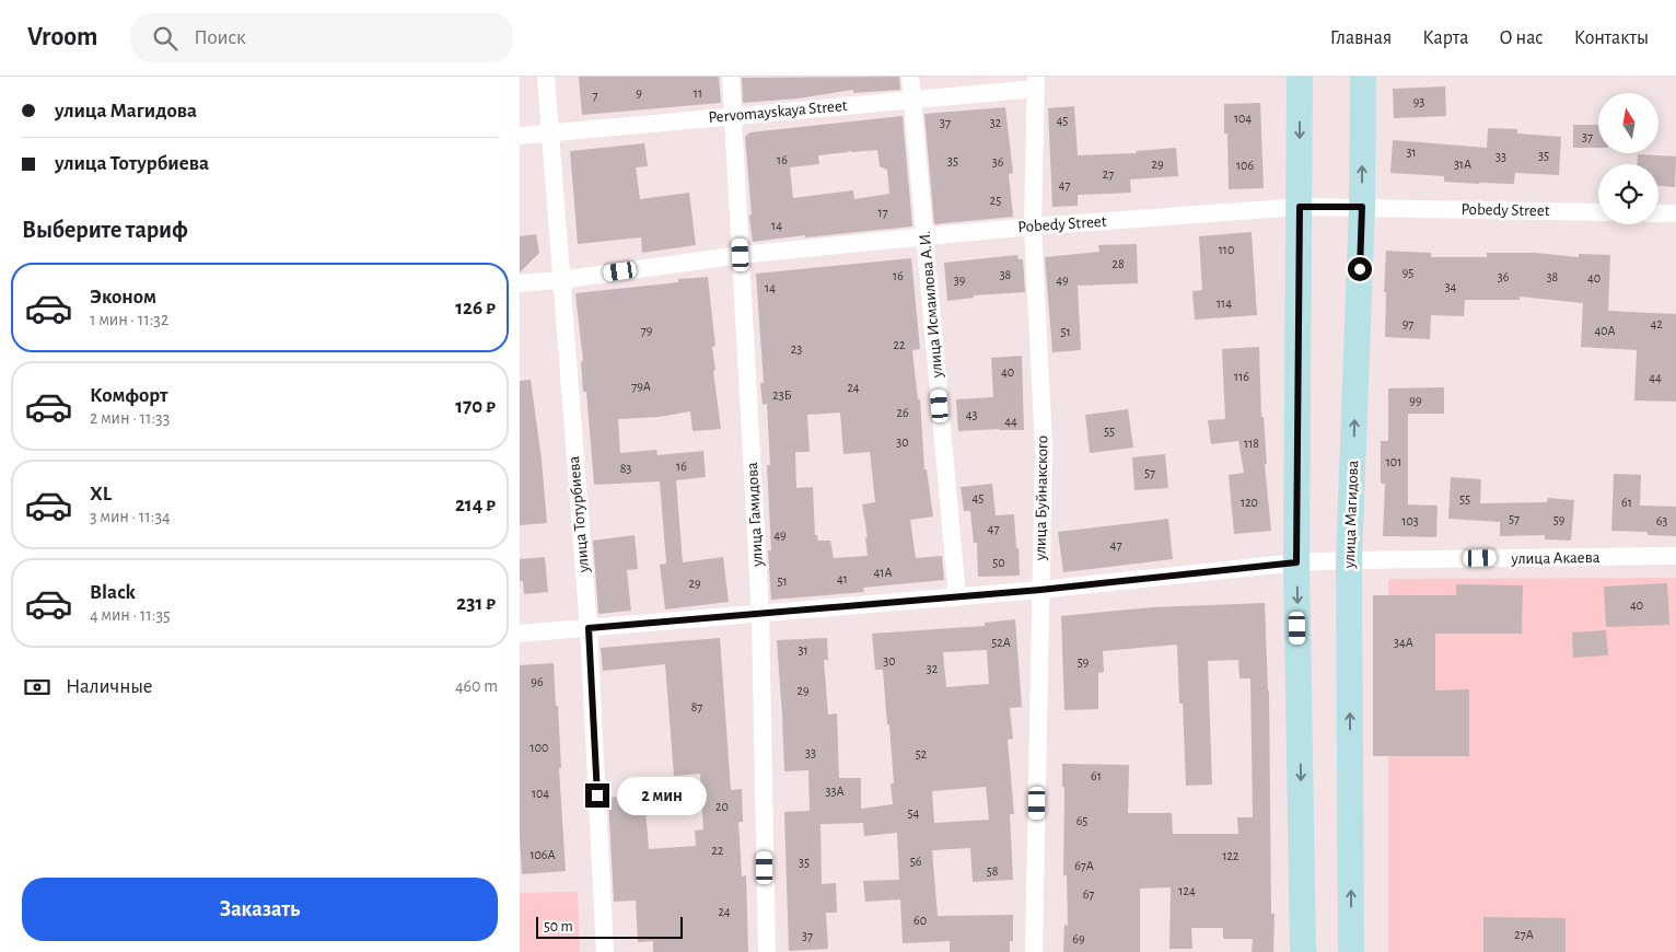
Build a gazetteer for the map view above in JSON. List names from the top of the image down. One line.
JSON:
{"streets":{"main road":["улица Магидова"],"street":["Pervomayskaya Street","Pobedy Street","улица Исмаилова А.И.","улица Буйнакского","улица Тотурбиева","улица Гамидова","улица Акаева"]},"crossings":[["Pervomayskaya Street","улица Исмаилова А.И."],["Pervomayskaya Street","улица Буйнакского"],["Pervomayskaya Street","улица Тотурбиева"],["Pervomayskaya Street","улица Гамидова"],["Pobedy Street","улица Исмаилова А.И."],["Pobedy Street","улица Буйнакского"],["Pobedy Street","улица Тотурбиева"],["Pobedy Street","улица Гамидова"],["Pobedy Street","улица Магидова"],["улица Исмаилова А.И.","улица Акаева"],["улица Буйнакского","улица Акаева"],["улица Тотурбиева","улица Акаева"],["улица Гамидова","улица Акаева"],["улица Магидова","улица Акаева"]],"house_numbers":["9","11","7","93","104","45","37","32","37","31","35","33","16","35","36","29","31А","106","27","47","25","17","14","110","28","95","38","16","36","38","40","39","49","34","14","114","97","42","79","40А","51","22","23","40","116","44","79А","24","23Б","99","26","43","44","55","30","118","101","16","83","57","45","55","120","61","57","59","103","63","47","49","47","50","41А","41","51","29","40","52А","34А","31","30","59","32","96","29","87","100","33","52","61","33А","104","20","54","65","22","106А","122","56","35","67А","58","124","67","24","60","27А","37","69"],"scale_bar":"50 m","north":"top","page":{"header":"Vroom","search":"Поиск","nav":["Главная","Карта","О нас","Контакты"],"banner":["улица Магидова","улица Тотурбиева"],"heading":"Выберите тариф","list":[{"name":"Эконом","note":"1 мин · 11:32","value":"126 ₽"},{"name":"Комфорт","note":"2 мин · 11:33","value":"170 ₽"},{"name":"XL","note":"3 мин · 11:34","value":"214 ₽"},{"name":"Black","note":"4 мин · 11:35","value":"231 ₽"}],"pay":["Наличные","460 m"],"bubble":"2 мин","buttons":"Заказать","scale":"50 m"}}
